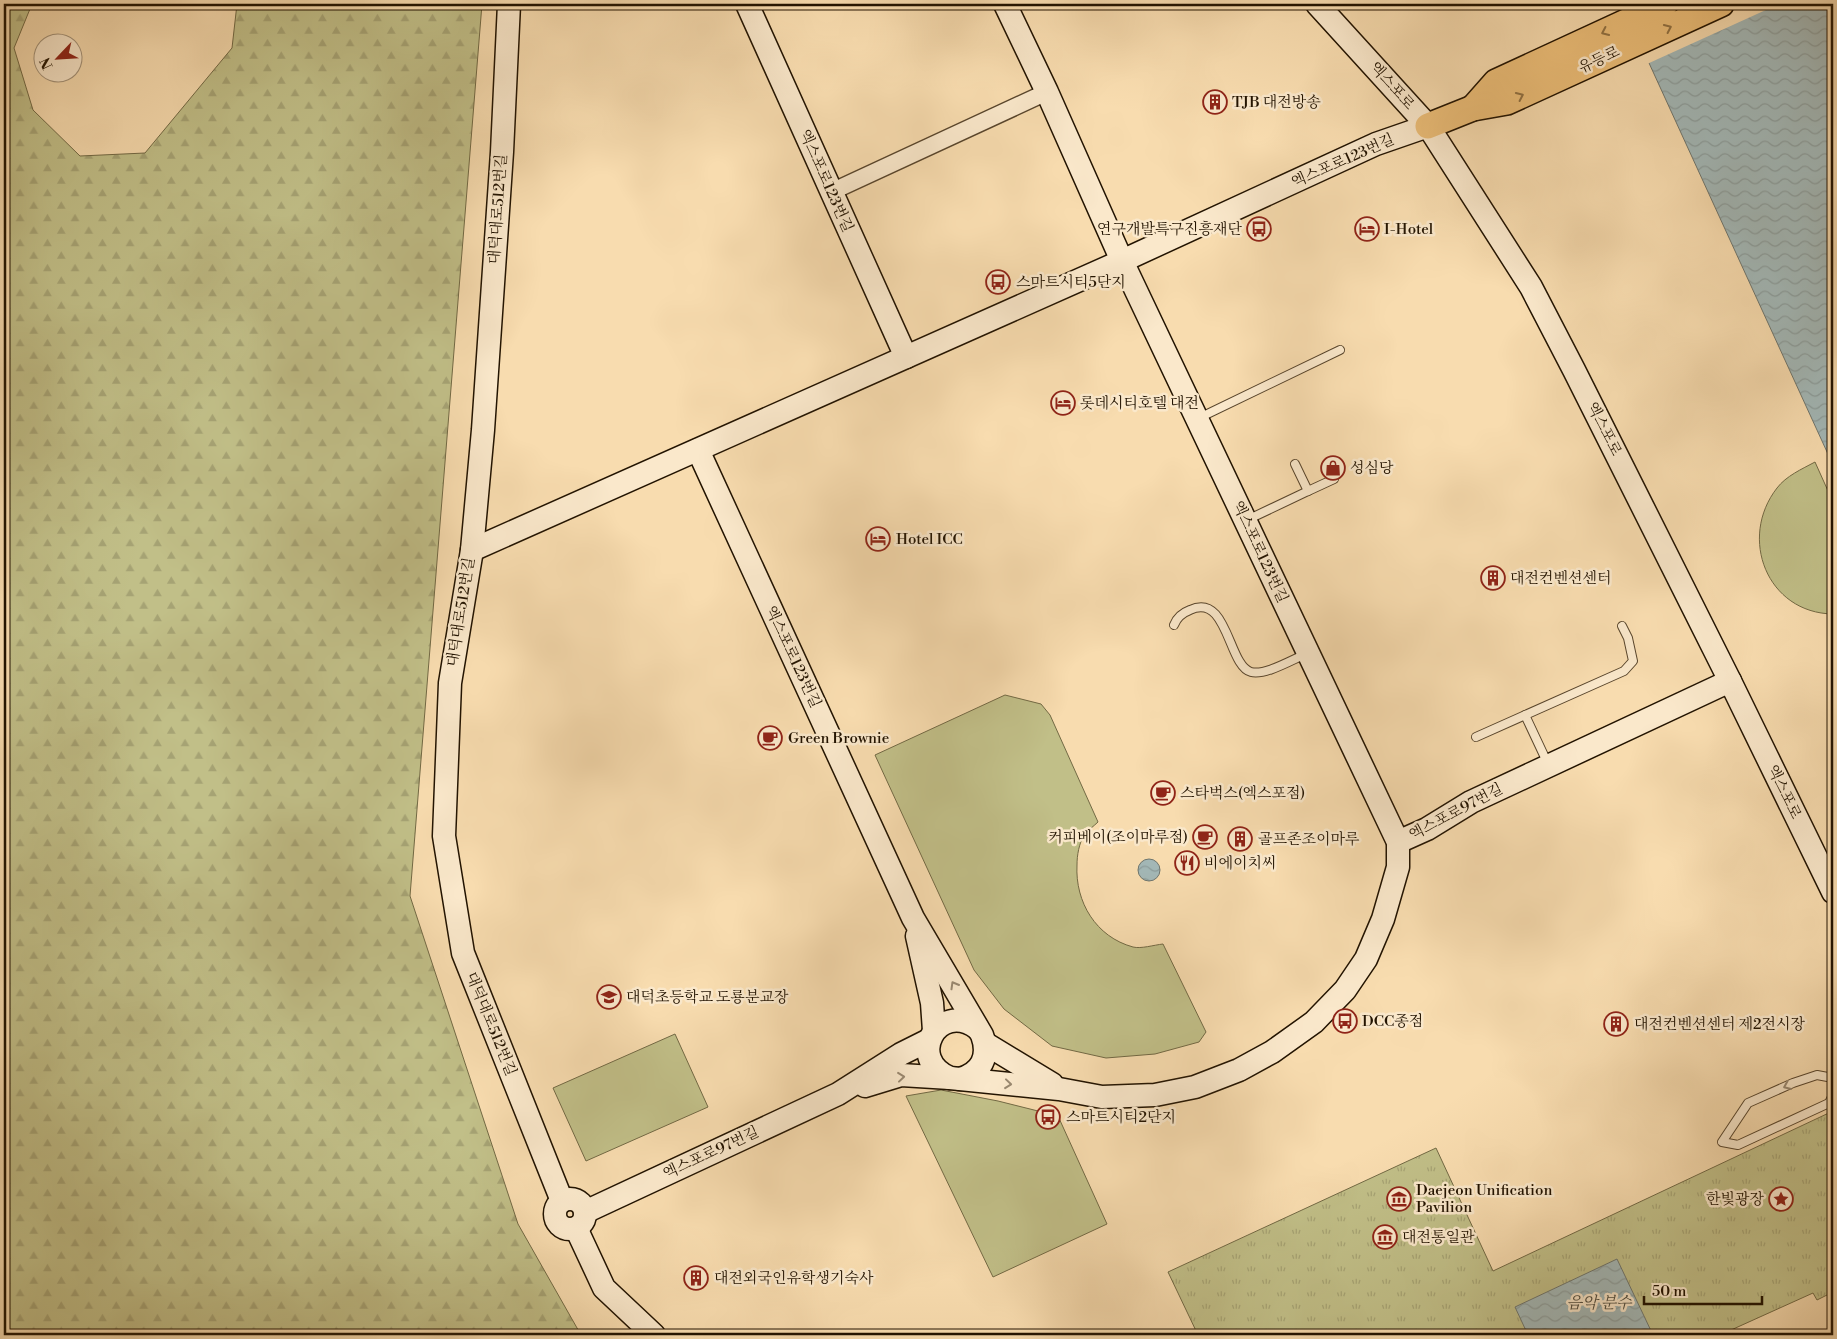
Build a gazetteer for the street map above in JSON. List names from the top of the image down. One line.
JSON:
{"streets":{"main road":["유등로"],"street":["엑스포로","엑스포로123번길","대덕대로512번길","엑스포로97번길"]},"crossings":[["유등로","엑스포로"],["유등로","엑스포로123번길"],["엑스포로","엑스포로123번길"],["엑스포로","엑스포로97번길"],["엑스포로123번길","대덕대로512번길"],["엑스포로123번길","엑스포로97번길"],["대덕대로512번길","엑스포로97번길"]],"water":["음악 분수"],"places":{"building":["TJB 대전방송","대전컨벤션센터","골프존조이마루","대전컨벤션센터 제2전시장","대전외국인유학생기숙사"],"bus stop":["연구개발특구진흥재단","스마트시티5단지","DCC종점","스마트시티2단지"],"hotel":["I-Hotel","롯데시티호텔 대전","Hotel ICC"],"shop":["성심당"],"cafe":["Green Brownie","스타벅스(엑스포점)","커피베이(조이마루점)"],"restaurant":["비에이치씨"],"school or university":["대덕초등학교 도룡분교장"],"museum":["Daejeon Unification Pavilion","대전통일관"],"place":["한빛광장"]},"scale_bar":"50 m","north":"bottom left"}
